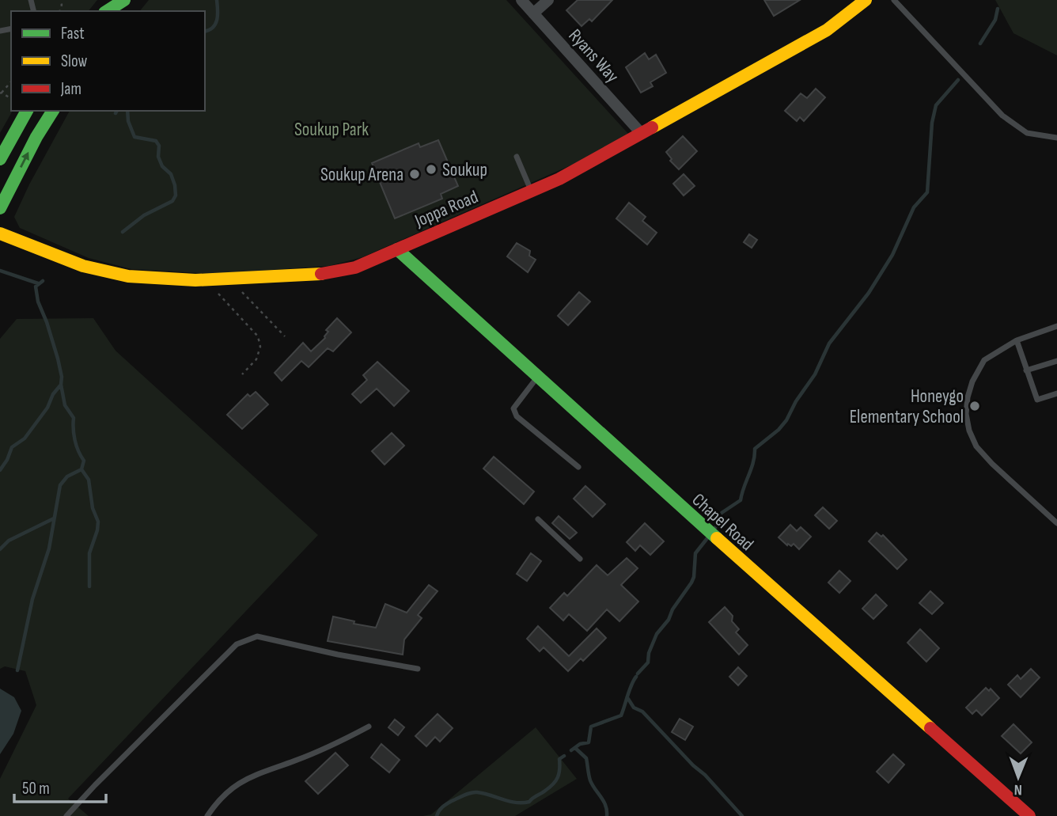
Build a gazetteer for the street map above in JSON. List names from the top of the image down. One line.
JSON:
{"streets":{"street":["Ryans Way","Joppa Road","Chapel Road"]},"crossings":[["Ryans Way","Joppa Road"],["Joppa Road","Chapel Road"]],"parks":["Soukup Park"],"places":["Soukup","Soukup Arena","Honeygo Elementary School"],"legend":["Fast","Slow","Jam"],"scale_bar":"50 m","north":"bottom"}
